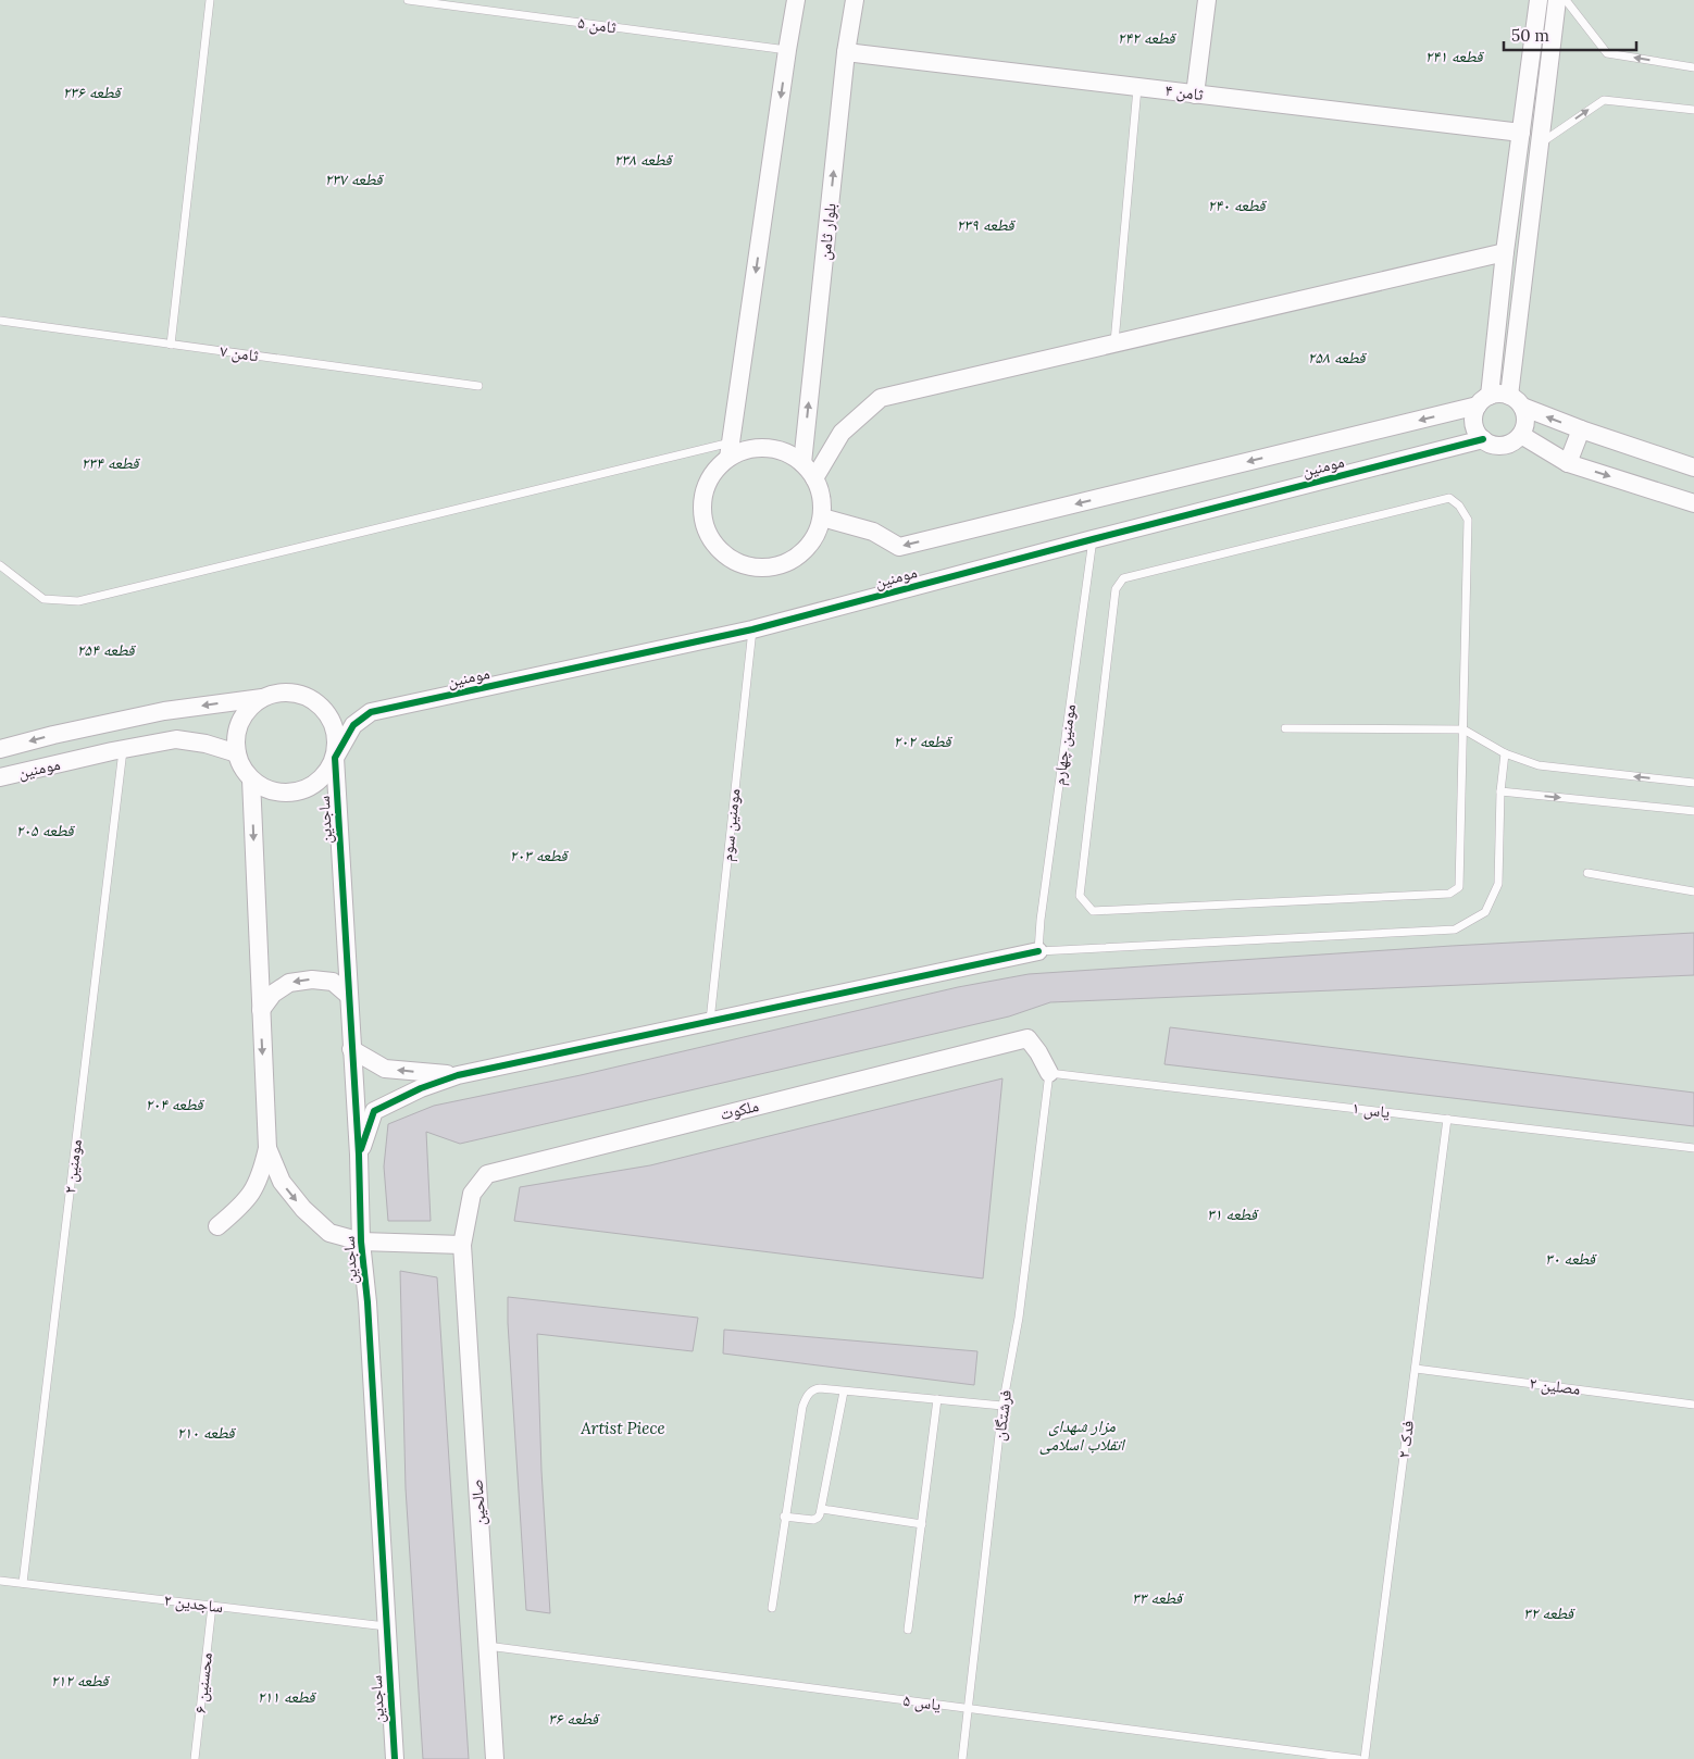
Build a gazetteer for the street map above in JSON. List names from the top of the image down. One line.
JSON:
{"streets":{"street":["ثامن ۴","بلوار ثامن","مومنین","ساجدین","ملکوت","صالحین"],"lane":["ثامن ۵","ثامن ۷","مومنین چهارم","مومنین سوم","یاس ۱","مومنین ۲","مصلین ۲","فرشتگان","فدک ۲","ساجدین ۲","محسنین ۶","یاس ۵"]},"crossings":[["ثامن ۴","بلوار ثامن"],["بلوار ثامن","مومنین"],["مومنین","مومنین چهارم"],["مومنین","ساجدین"],["مومنین","مومنین سوم"],["مومنین","مومنین ۲"],["ساجدین","ساجدین ۲"],["ملکوت","یاس ۱"],["ملکوت","فرشتگان"],["ملکوت","صالحین"],["یاس ۱","فرشتگان"],["یاس ۱","فدک ۲"],["مومنین ۲","ساجدین ۲"],["مصلین ۲","فدک ۲"],["فرشتگان","یاس ۵"],["صالحین","یاس ۵"],["ساجدین ۲","محسنین ۶"]],"parks":["قطعه ۲۴۲","قطعه ۲۴۱","قطعه ۲۳۶","قطعه ۲۳۸","قطعه ۲۳۷","قطعه ۲۴۰","قطعه ۲۳۹","قطعه ۲۵۸","قطعه ۲۳۴","قطعه ۲۵۴","قطعه ۲۰۲","قطعه ۲۰۵","قطعه ۲۰۳","قطعه ۲۰۴","قطعه ۳۱","قطعه ۳۰","مزار شهدای انقلاب اسلامی","Artist Piece","قطعه ۲۱۰","قطعه ۳۳","قطعه ۳۲","قطعه ۲۱۲","قطعه ۲۱۱","قطعه ۳۶"],"scale_bar":"50 m"}
